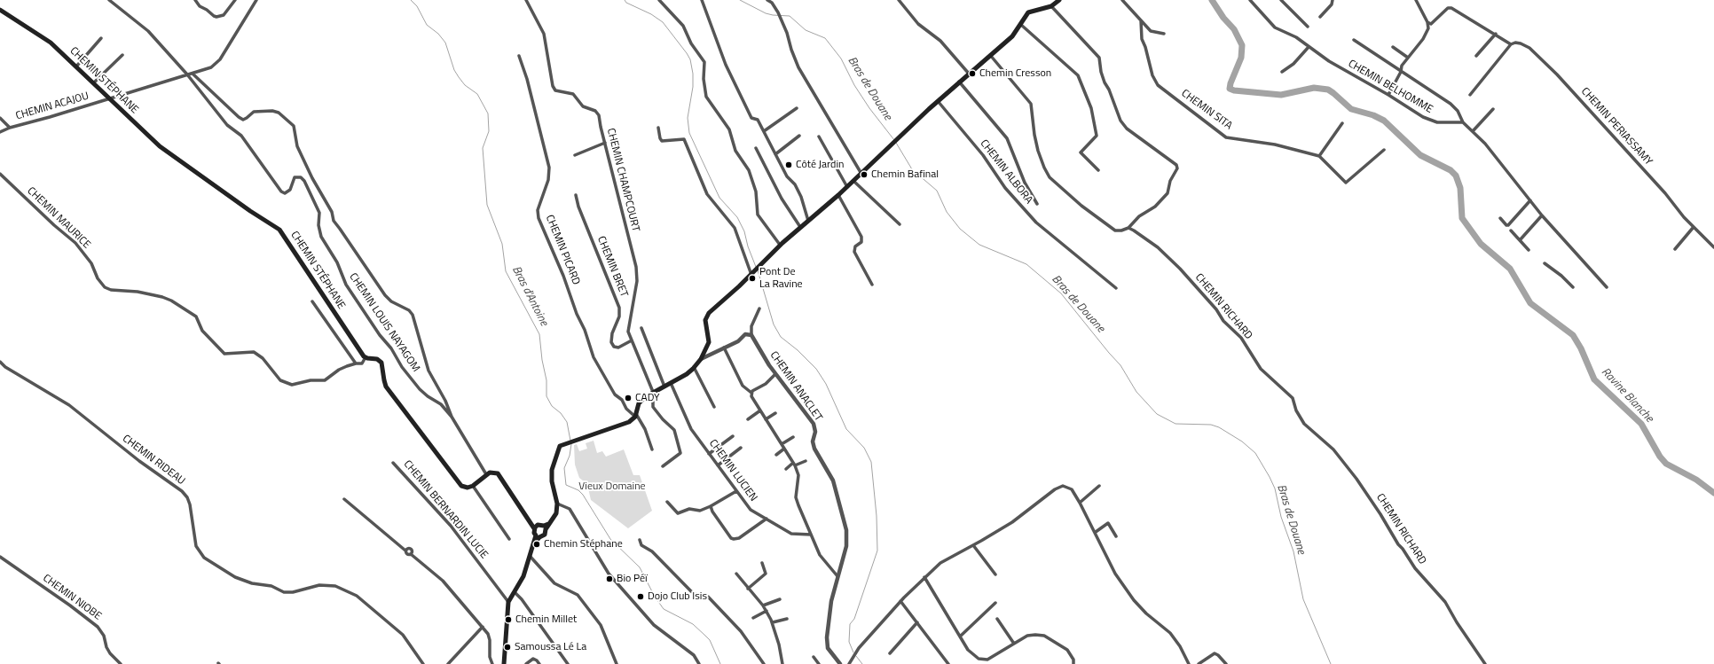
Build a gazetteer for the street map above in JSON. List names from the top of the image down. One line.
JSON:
{"streets":{"main road":["CHEMIN STÉPHANE"],"street":["CHEMIN BELHOMME","CHEMIN ACAJOU","CHEMIN SITA","CHEMIN PERIASSAMY","CHEMIN ALBORA","CHEMIN CHAMPCOURT","CHEMIN MAURICE","CHEMIN PICARD","CHEMIN BRET","CHEMIN RICHARD","CHEMIN LOUIS NAYAGOM","CHEMIN ANACLET","CHEMIN RIDEAU","CHEMIN LUCIEN","CHEMIN BERNARDIN LUCIE","CHEMIN NIOBE"]},"crossings":[["CHEMIN STÉPHANE","CHEMIN ACAJOU"],["CHEMIN STÉPHANE","CHEMIN MAURICE"],["CHEMIN CHAMPCOURT","CHEMIN BRET"]],"water":["Bras de Douane","Bras d'Antoine","Ravine Blanche"],"parks":["Vieux Domaine"],"places":["Chemin Cresson","Côté Jardin","Chemin Bafinal","Pont De La Ravine","CADY","Chemin Stéphane","Bio Péï","Dojo Club Isis","Chemin Millet","Samoussa Lé La"]}
